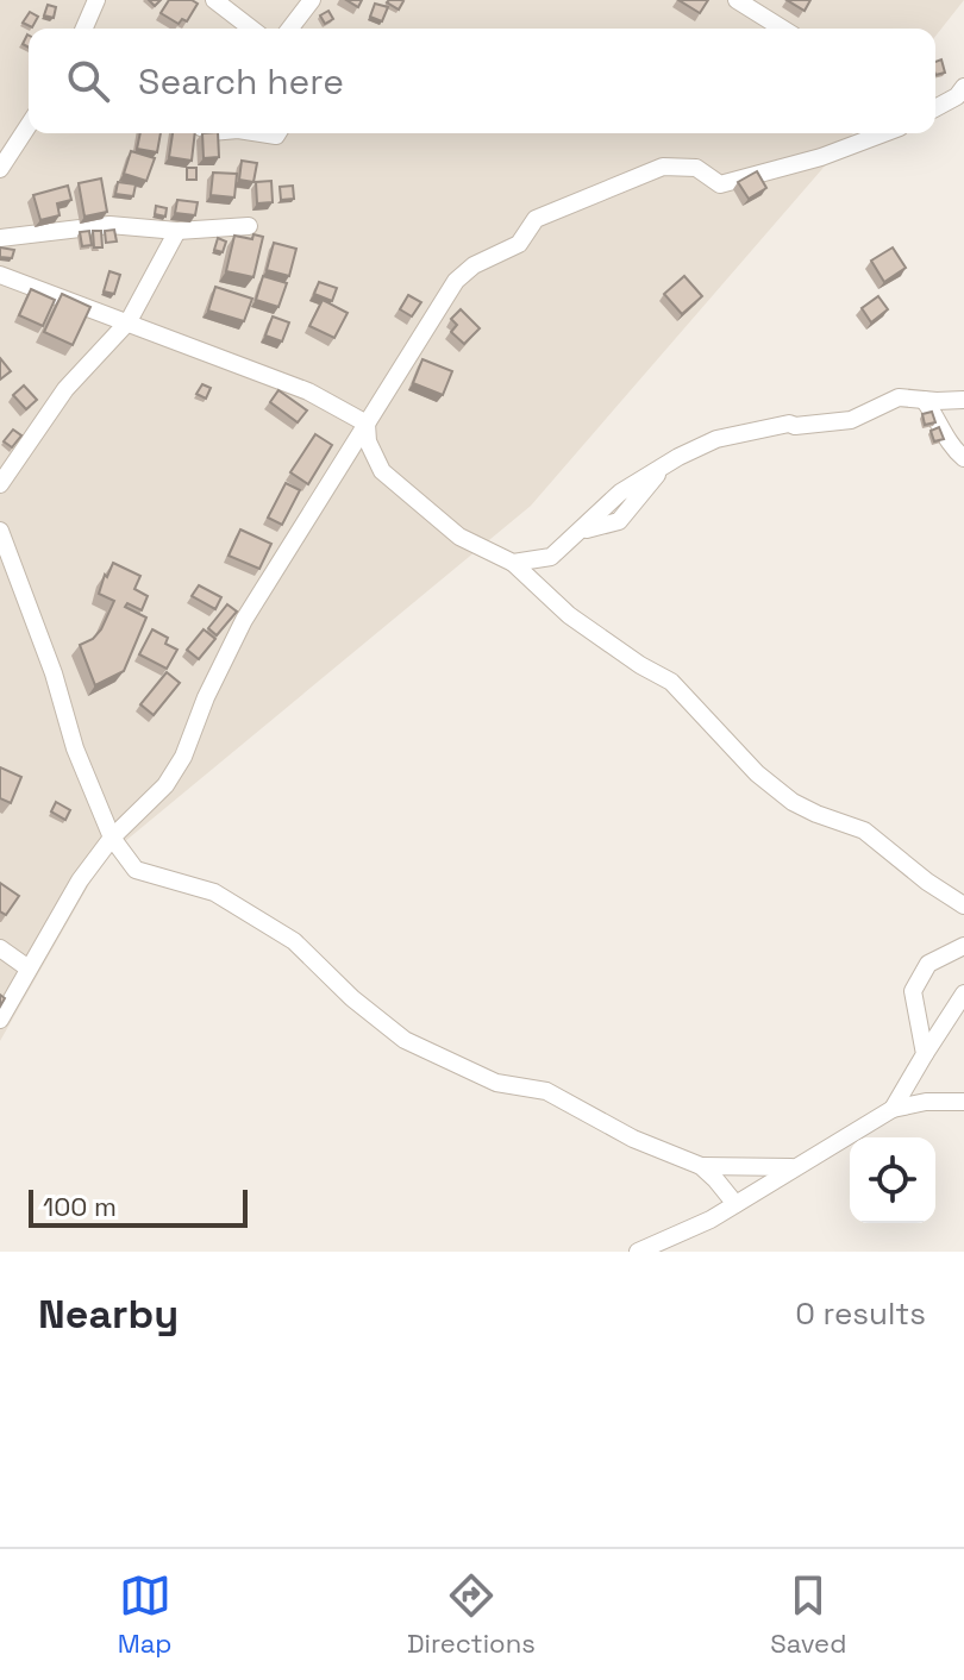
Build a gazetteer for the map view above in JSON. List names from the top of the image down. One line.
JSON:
{"scale_bar":"100 m","page":{"search":"Search here","scale":"100 m","heading":["Nearby","0 results"],"nav":["Map","Directions","Saved"]}}
